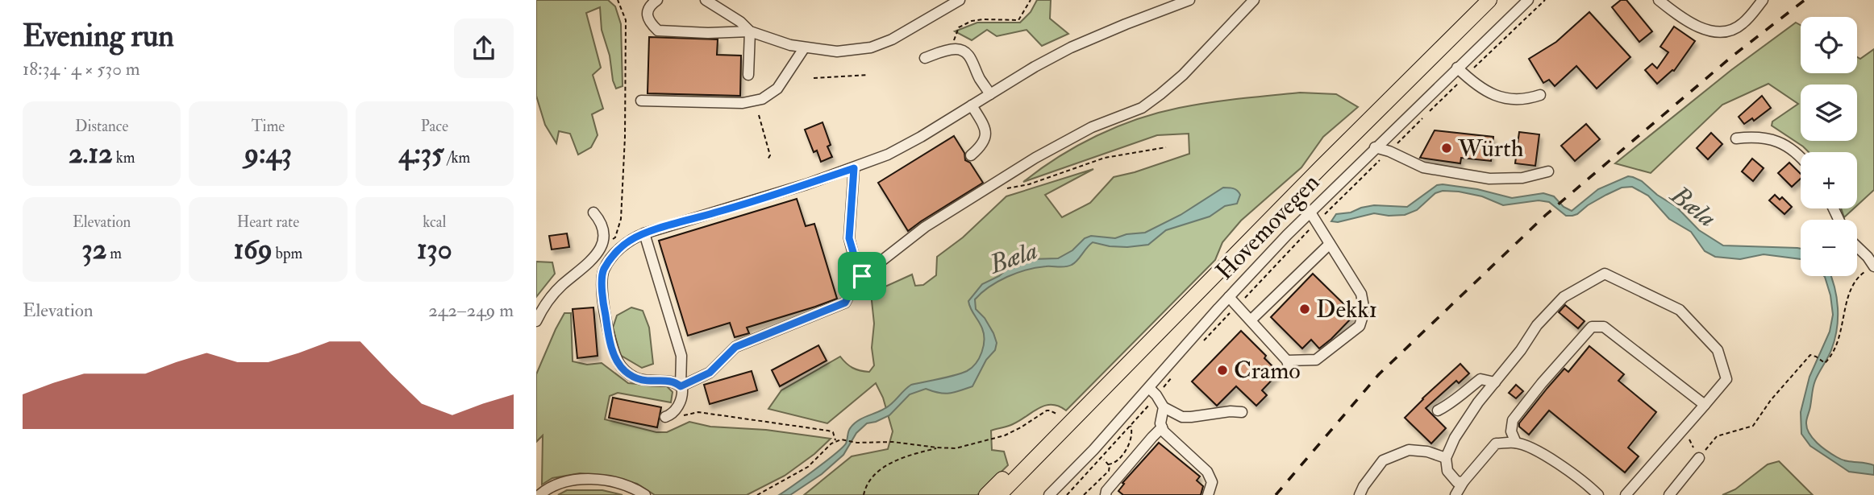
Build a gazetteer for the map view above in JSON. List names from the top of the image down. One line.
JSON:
{"streets":{"street":["Hovemovegen"]},"water":["Bæla"],"places":["Würth","Dekk1","Cramo"],"page":{"heading":["Evening run","18:34 · 4 × 530 m"],"map_buttons":["+","−"],"stats":[["Distance","2.12 km"],["Time","9:43"],["Pace","4:35 /km"],["Elevation","32 m"],["Heart rate","169 bpm"],["kcal","130"]],"chart":["Elevation","242–249 m"]}}
